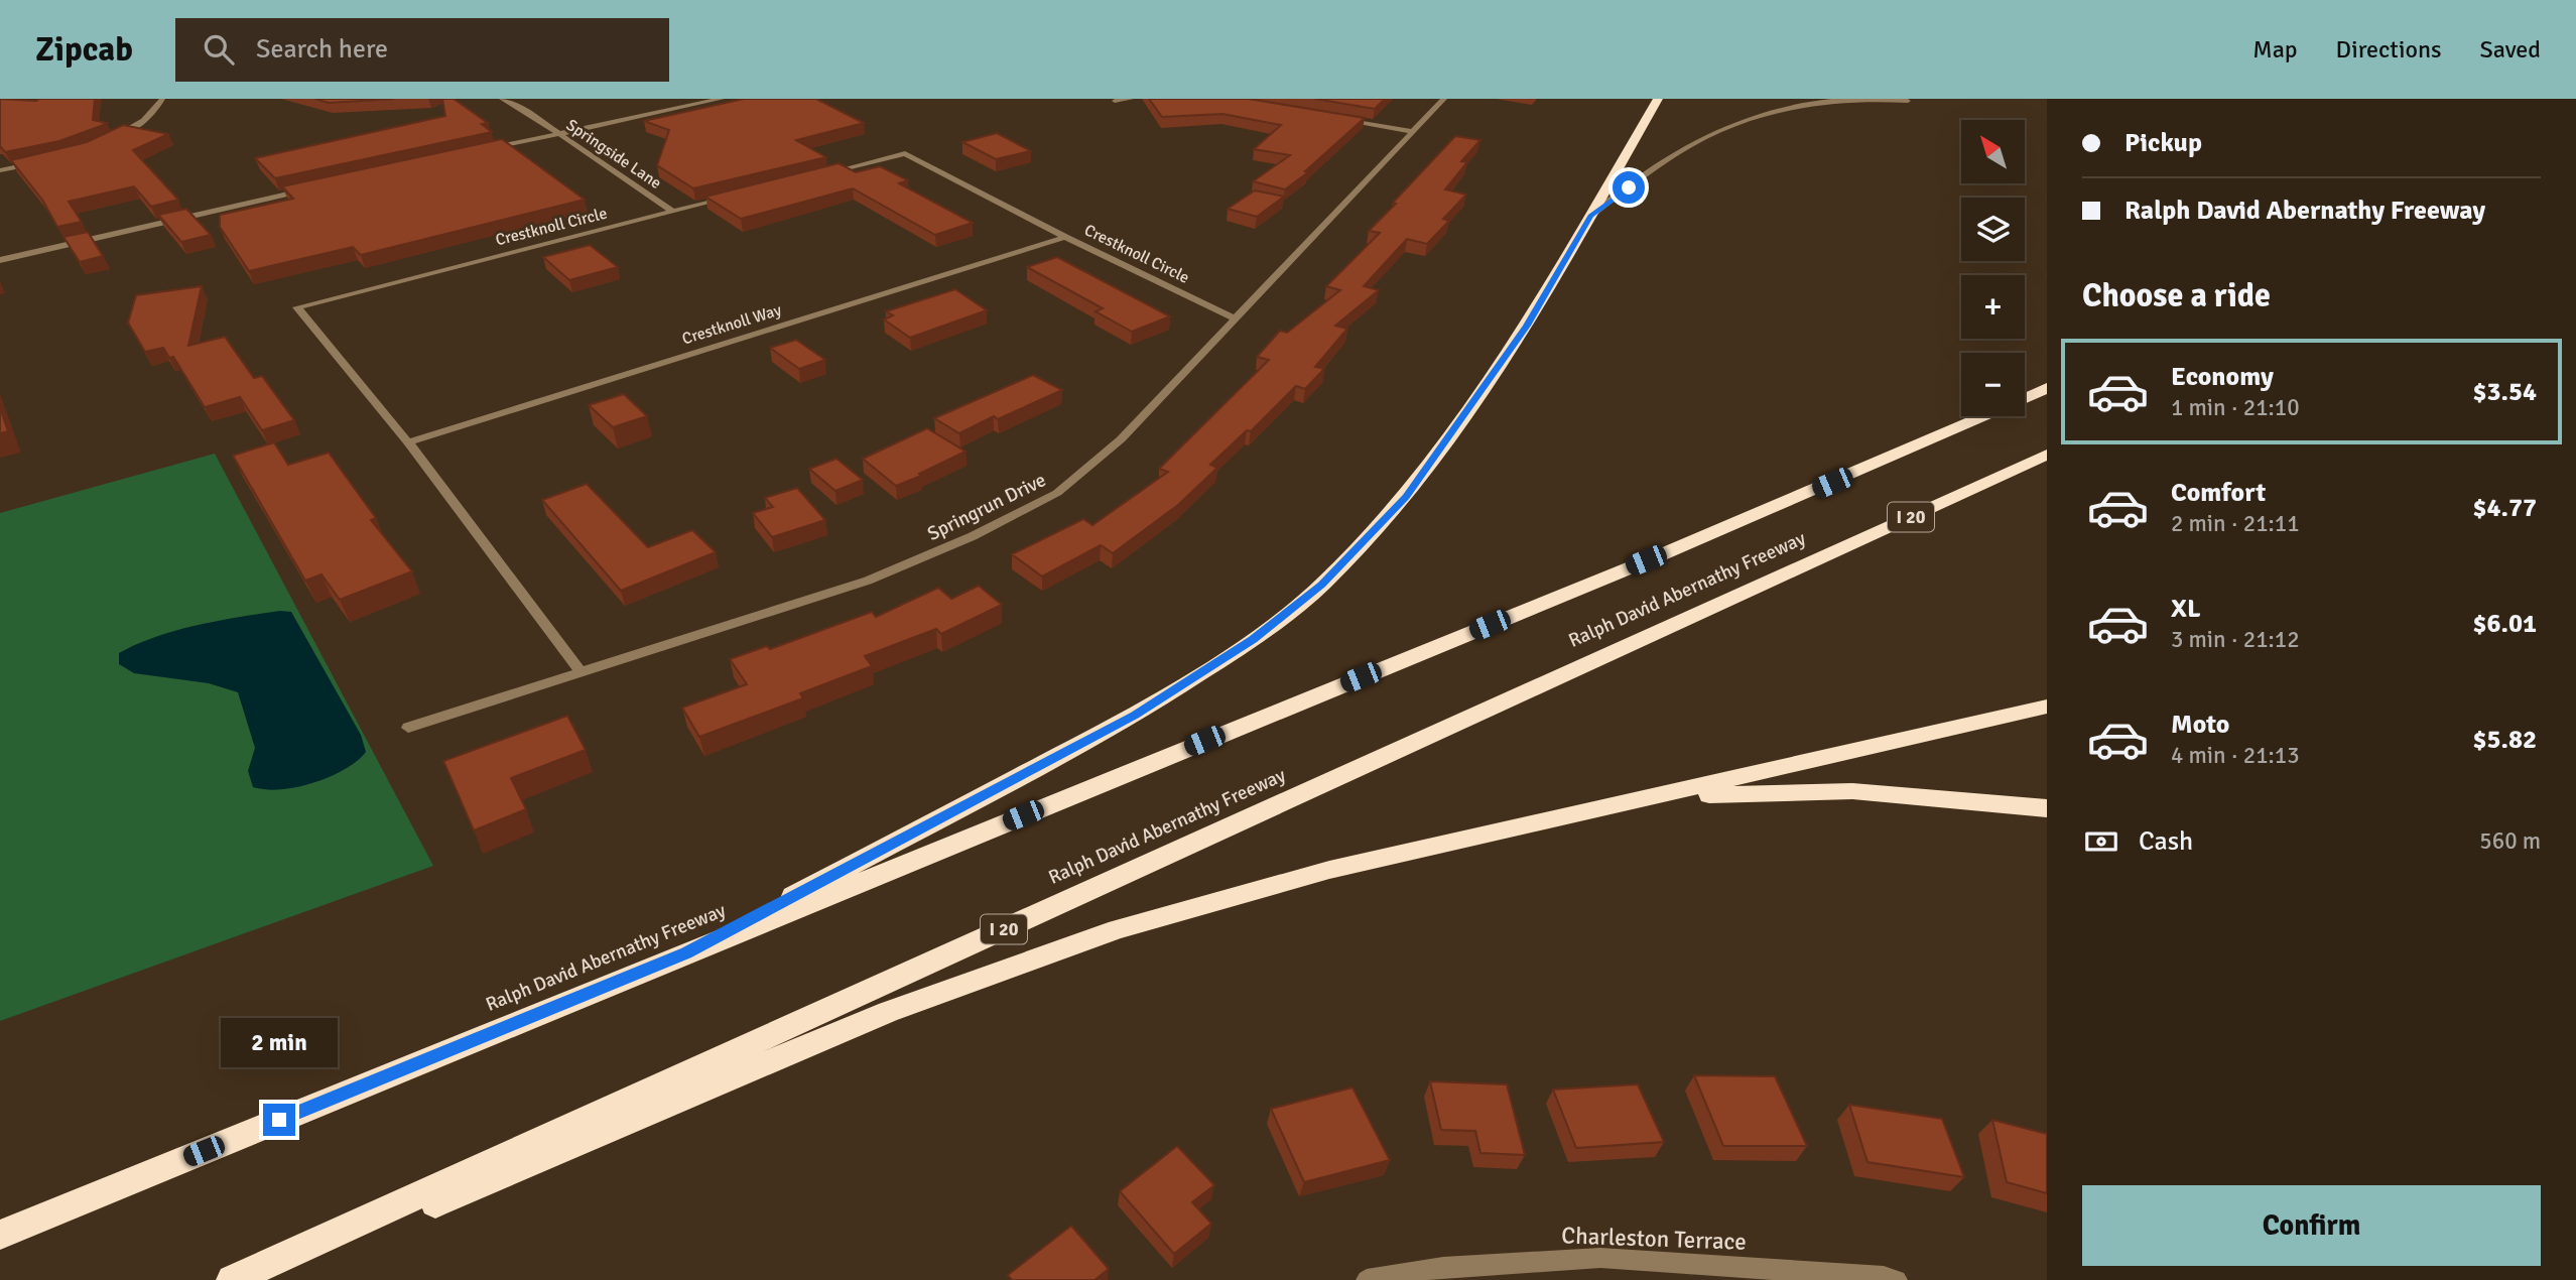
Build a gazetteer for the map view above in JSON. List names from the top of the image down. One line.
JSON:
{"streets":{"highway":["I 20","Ralph David Abernathy Freeway"],"street":["Springside Lane","Crestknoll Circle","Crestknoll Way","Springrun Drive","Charleston Terrace"]},"crossings":[["Springside Lane","Crestknoll Circle"],["Crestknoll Circle","Crestknoll Way"],["Crestknoll Circle","Springrun Drive"]],"north":"top left","page":{"header":"Zipcab","search":"Search here","nav":["Map","Directions","Saved"],"banner":["Pickup","Ralph David Abernathy Freeway"],"map_buttons":["+","−"],"heading":"Choose a ride","list":[{"name":"Economy","note":"1 min · 21:10","value":"$3.54"},{"name":"Comfort","note":"2 min · 21:11","value":"$4.77"},{"name":"XL","note":"3 min · 21:12","value":"$6.01"},{"name":"Moto","note":"4 min · 21:13","value":"$5.82"}],"pay":["Cash","560 m"],"bubble":"2 min","buttons":"Confirm"}}
